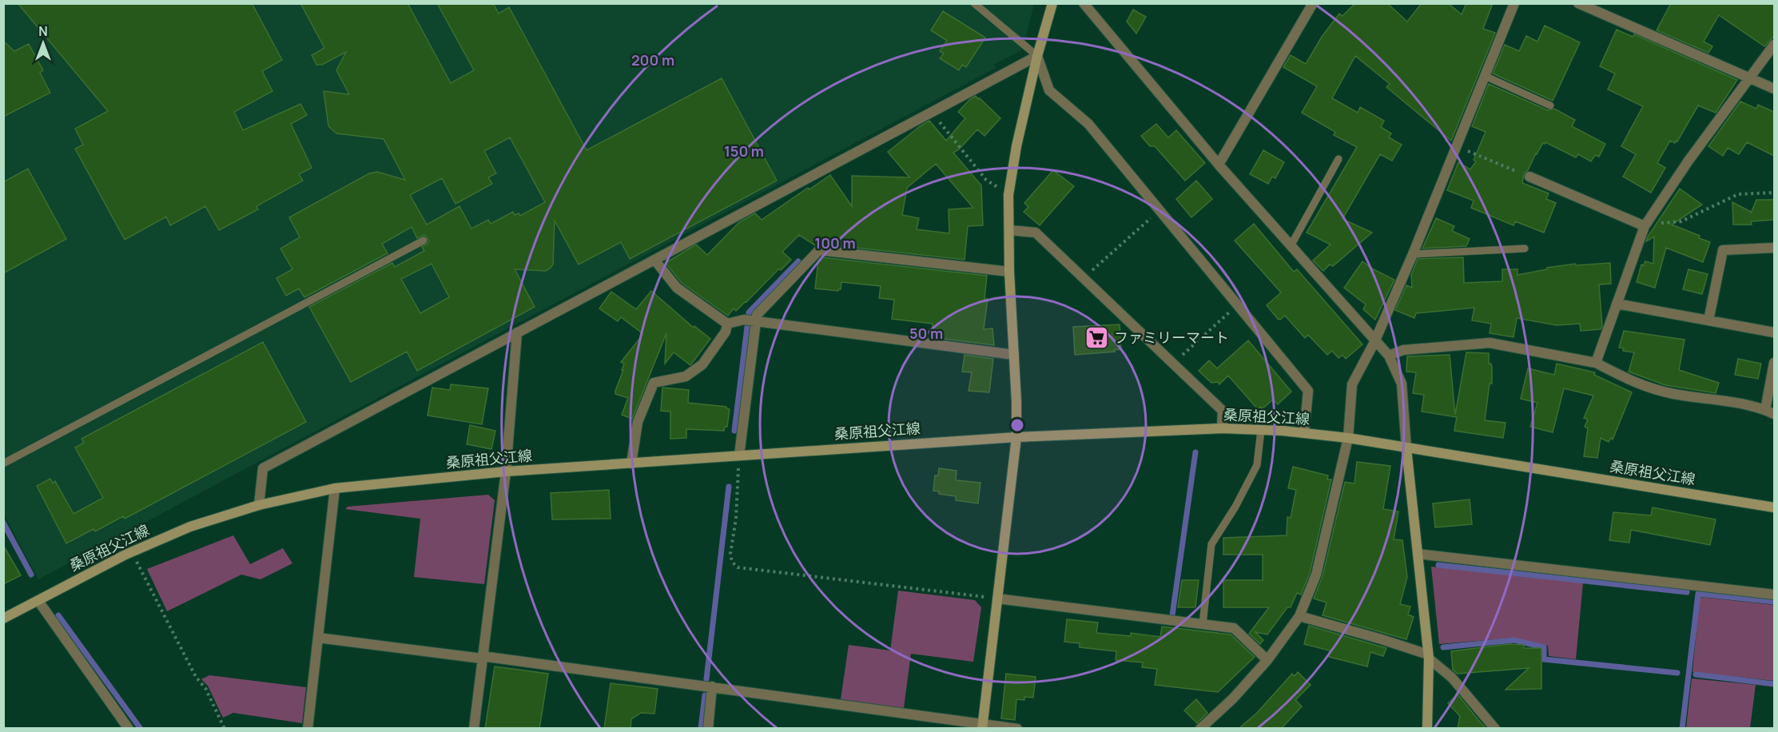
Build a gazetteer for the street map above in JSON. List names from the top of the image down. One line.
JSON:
{"streets":{"main road":["桑原祖父江線"]},"places":{"supermarket":["ファミリーマート"]},"north":"top","rings":["200 m","150 m","100 m","50 m"]}
